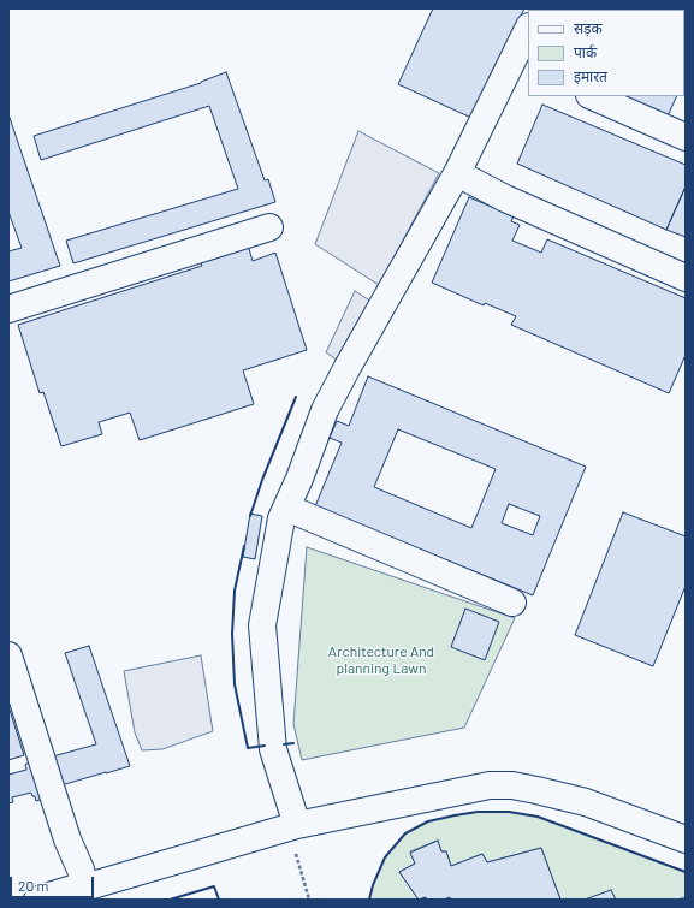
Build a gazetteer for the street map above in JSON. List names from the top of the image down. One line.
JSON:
{"parks":["Architecture And planning Lawn"],"legend":["सड़क","पार्क","इमारत"],"scale_bar":"20 m"}
